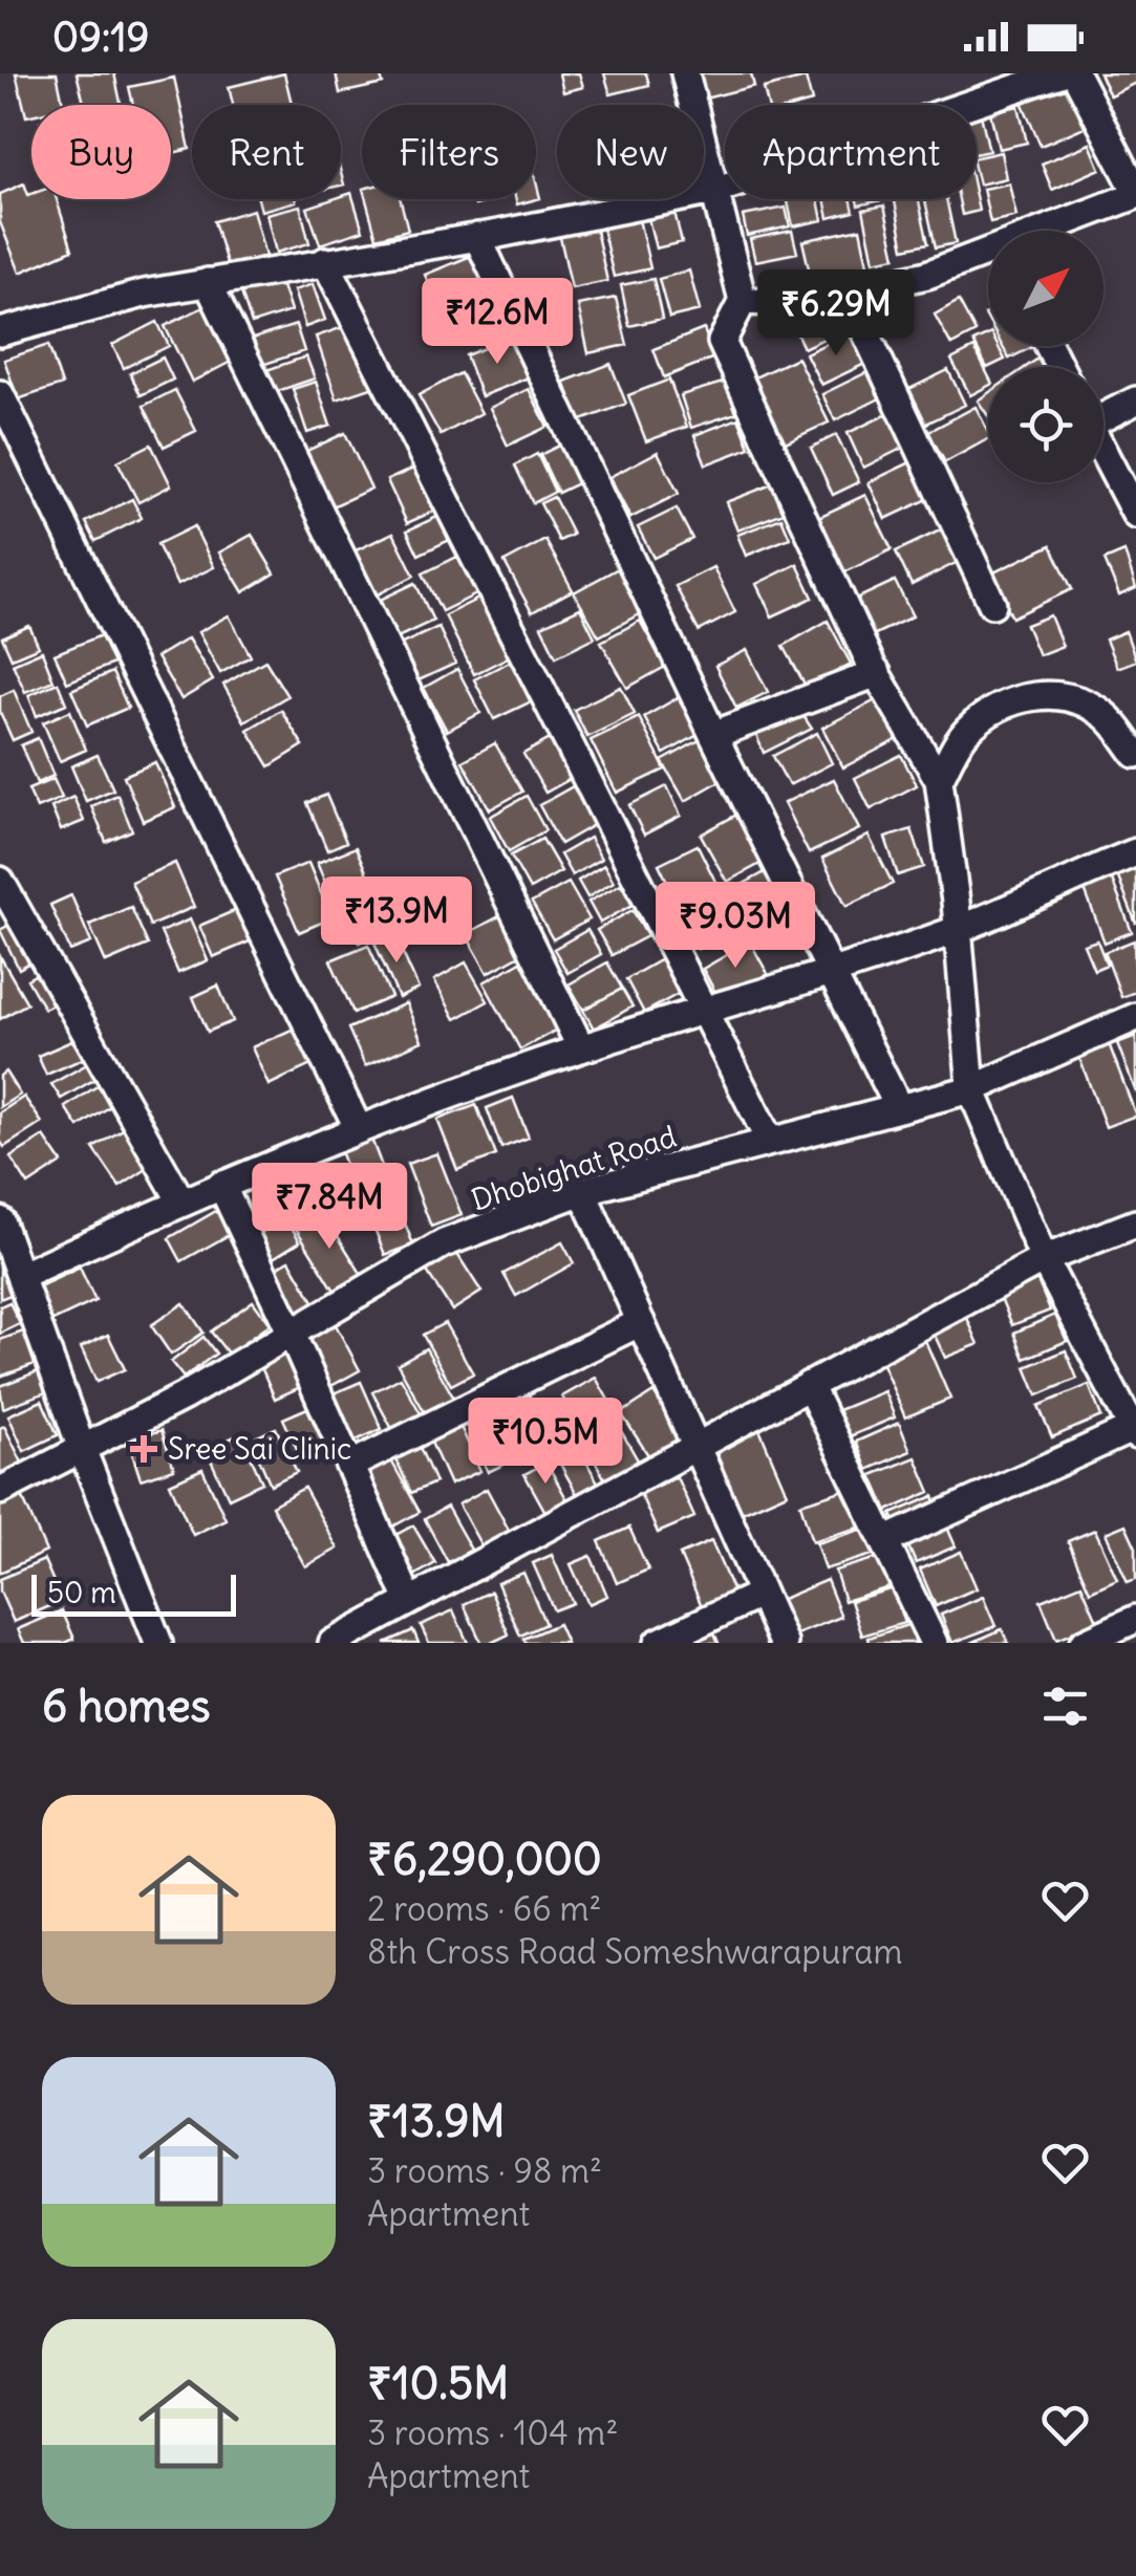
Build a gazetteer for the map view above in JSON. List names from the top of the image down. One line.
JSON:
{"streets":{"street":["Dhobighat Road"]},"places":{"health":["Sree Sai Clinic"]},"scale_bar":"50 m","north":"top right","page":{"status":"09:19","chip":["Buy","Rent","Filters","New","Apartment"],"price":["₹6.29M","₹12.6M","₹13.9M","₹9.03M","₹7.84M","₹10.5M"],"scale":"50 m","heading":"6 homes","list":[{"name":"₹6,290,000","note":"2 rooms · 66 m² · 8th Cross Road Someshwarapuram"},{"name":"₹13.9M","note":"3 rooms · 98 m² · Apartment"},{"name":"₹10.5M","note":"3 rooms · 104 m² · Apartment"}]}}
